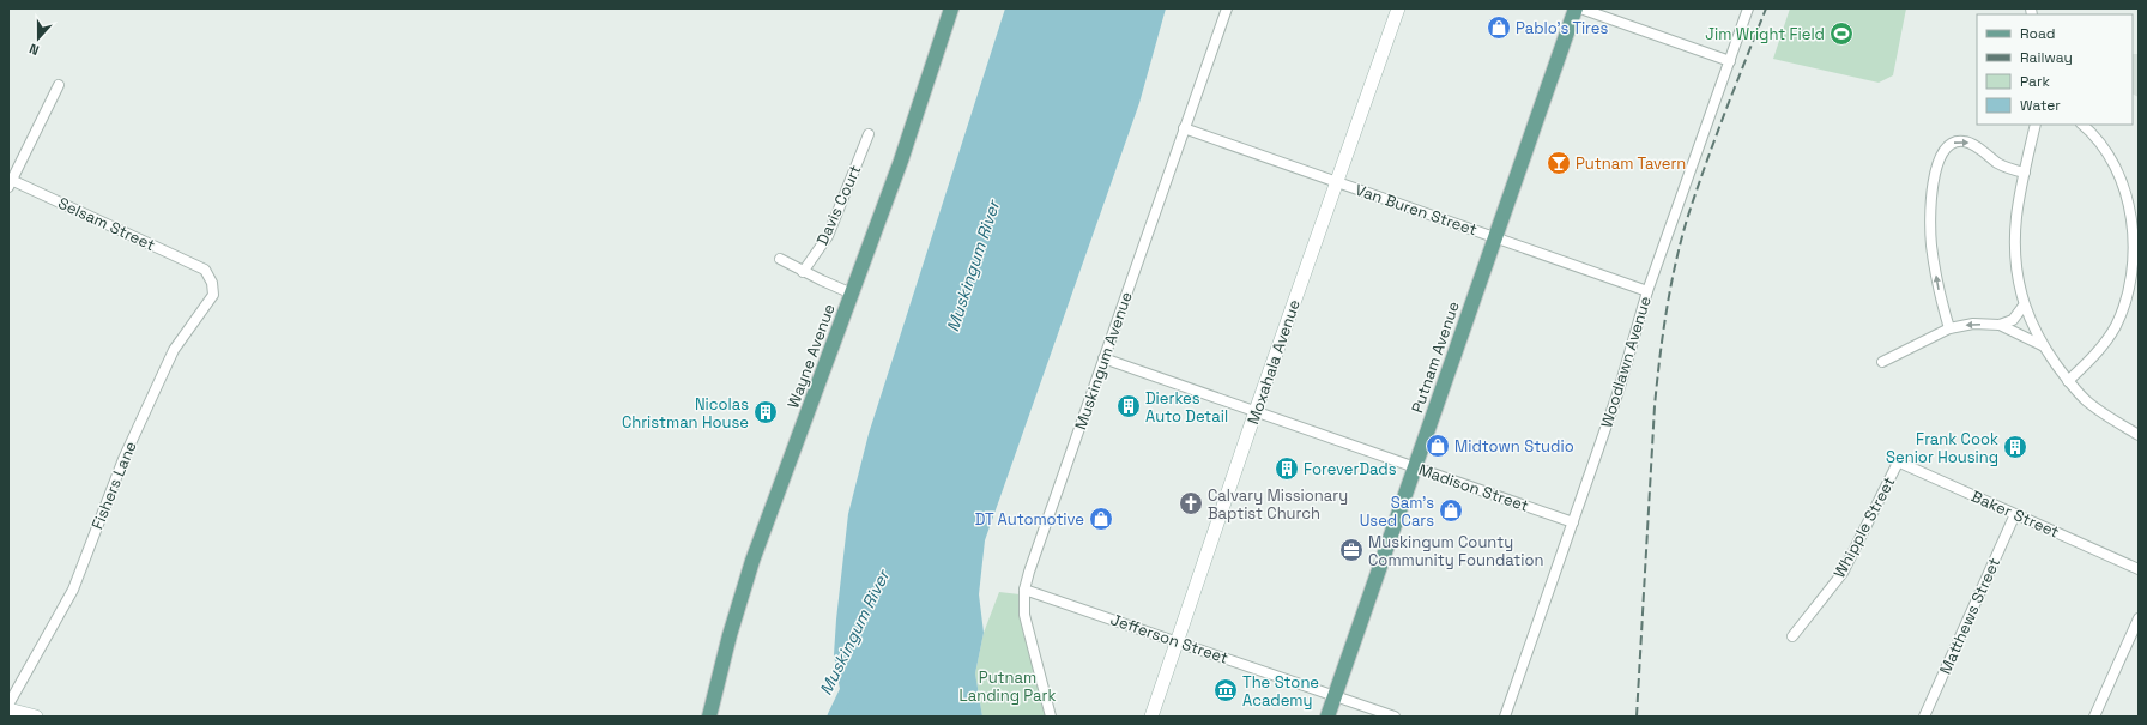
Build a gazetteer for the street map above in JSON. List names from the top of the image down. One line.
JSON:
{"streets":{"main road":["Wayne Avenue","Putnam Avenue"],"street":["Davis Court","Van Buren Street","Selsam Street","Muskingum Avenue","Moxahala Avenue","Woodlawn Avenue","Fishers Lane","Madison Street","Baker Street","Whipple Street","Matthews Street","Jefferson Street"]},"crossings":[["Van Buren Street","Putnam Avenue"],["Van Buren Street","Muskingum Avenue"],["Van Buren Street","Moxahala Avenue"],["Van Buren Street","Woodlawn Avenue"],["Selsam Street","Fishers Lane"],["Putnam Avenue","Madison Street"],["Putnam Avenue","Jefferson Street"],["Muskingum Avenue","Madison Street"],["Muskingum Avenue","Jefferson Street"],["Moxahala Avenue","Madison Street"],["Moxahala Avenue","Jefferson Street"],["Woodlawn Avenue","Madison Street"],["Baker Street","Whipple Street"],["Baker Street","Matthews Street"]],"water":["Muskingum River"],"parks":["Putnam Landing Park"],"places":{"shop":["Pablo's Tires","Midtown Studio","Sam's Used Cars","DT Automotive"],"sports":["Jim Wright Field"],"bar":["Putnam Tavern"],"building":["Dierkes Auto Detail","Nicolas Christman House","Frank Cook Senior Housing","ForeverDads"],"church":["Calvary Missionary Baptist Church"],"office":["Muskingum County Community Foundation"],"museum":["The Stone Academy"]},"legend":["Road","Railway","Park","Water"],"north":"bottom"}
